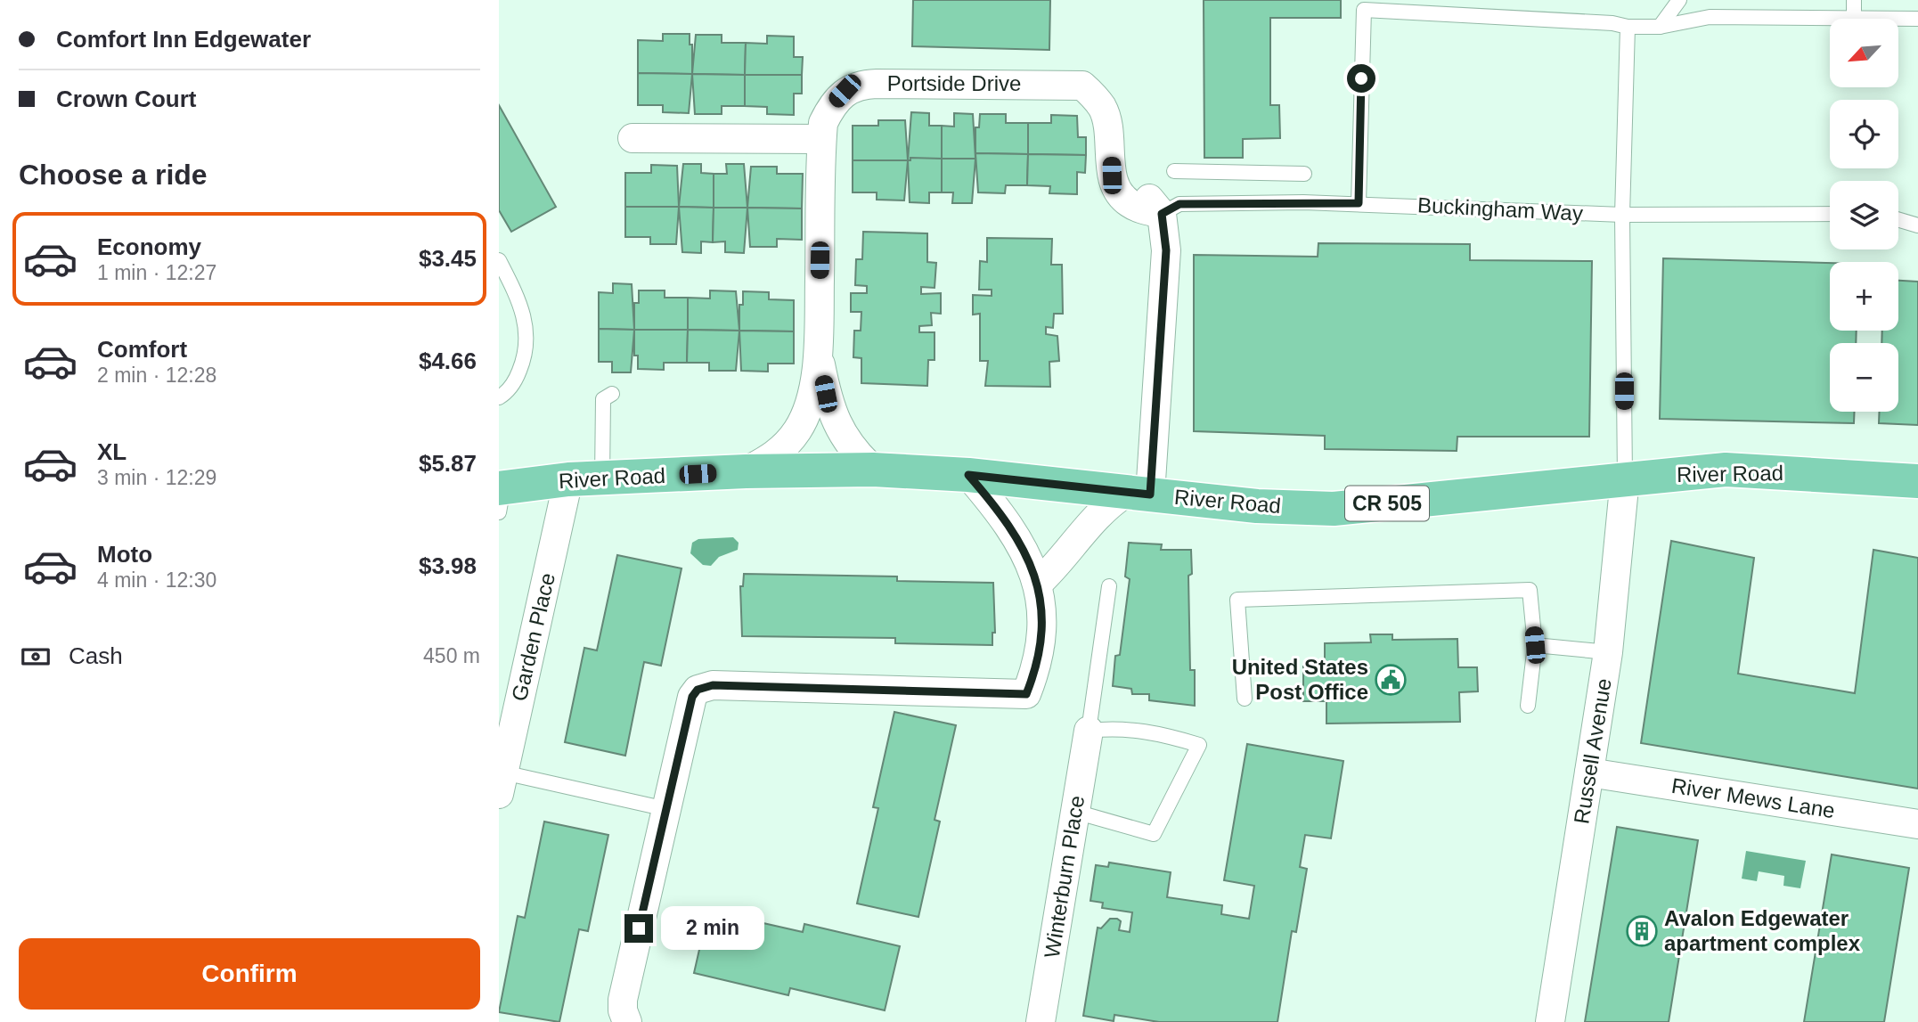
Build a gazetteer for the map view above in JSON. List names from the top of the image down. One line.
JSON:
{"streets":{"main road":["River Road","CR 505"],"street":["Portside Drive","Garden Place","Russell Avenue","River Mews Lane","Winterburn Place"],"lane":["Buckingham Way"]},"crossings":[["Portside Drive","Buckingham Way"],["Portside Drive","River Road"],["River Road","Garden Place"],["River Road","Russell Avenue"],["Russell Avenue","River Mews Lane"]],"places":{"public building":["United States Post Office"],"building":["Avalon Edgewater apartment complex"]},"north":"bottom left","page":{"banner":["Comfort Inn Edgewater","Crown Court"],"map_buttons":["+","−"],"heading":"Choose a ride","list":[{"name":"Economy","note":"1 min · 12:27","value":"$3.45"},{"name":"Comfort","note":"2 min · 12:28","value":"$4.66"},{"name":"XL","note":"3 min · 12:29","value":"$5.87"},{"name":"Moto","note":"4 min · 12:30","value":"$3.98"}],"pay":["Cash","450 m"],"bubble":"2 min","buttons":"Confirm"}}
